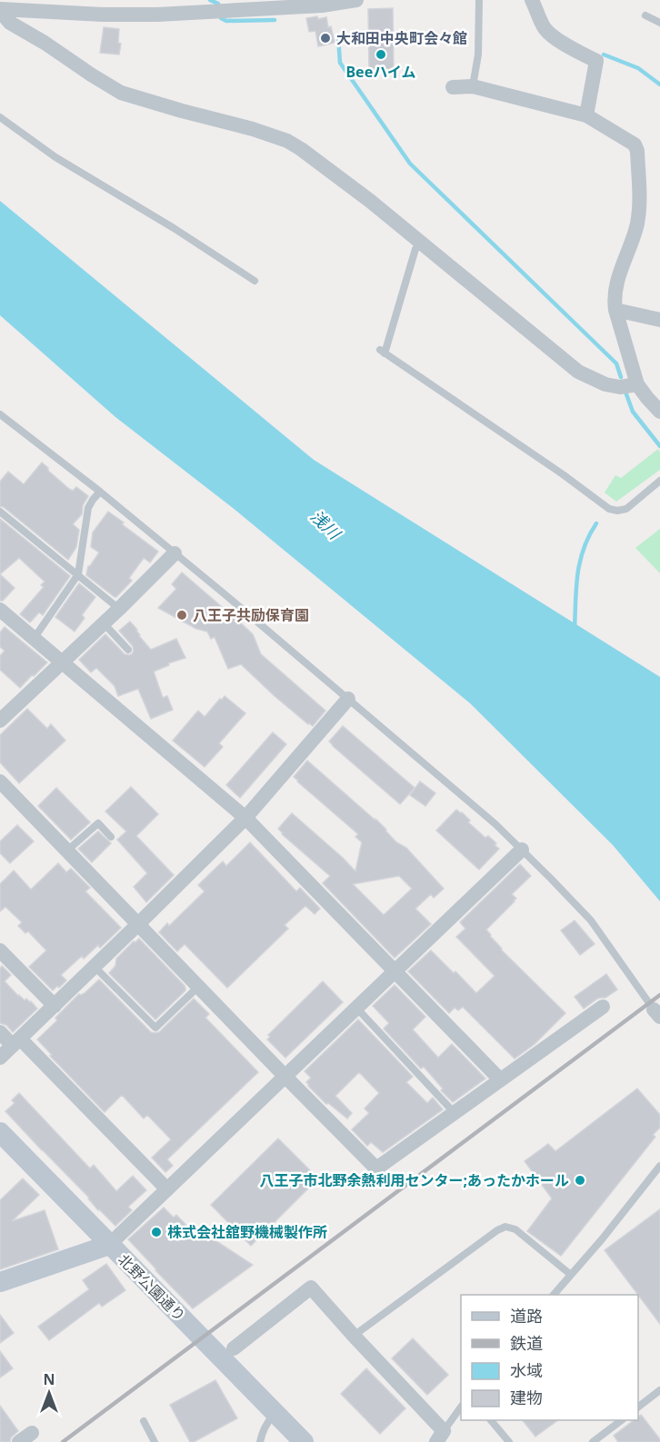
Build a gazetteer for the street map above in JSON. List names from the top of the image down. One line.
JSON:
{"streets":{"street":["北野公園通り"]},"water":["浅川"],"places":["大和田中央町会々館","Beeハイム","八王子共励保育園","八王子市北野余熱利用センター;あったかホール","株式会社舘野機械製作所"],"legend":["道路","鉄道","水域","建物"],"north":"top"}
